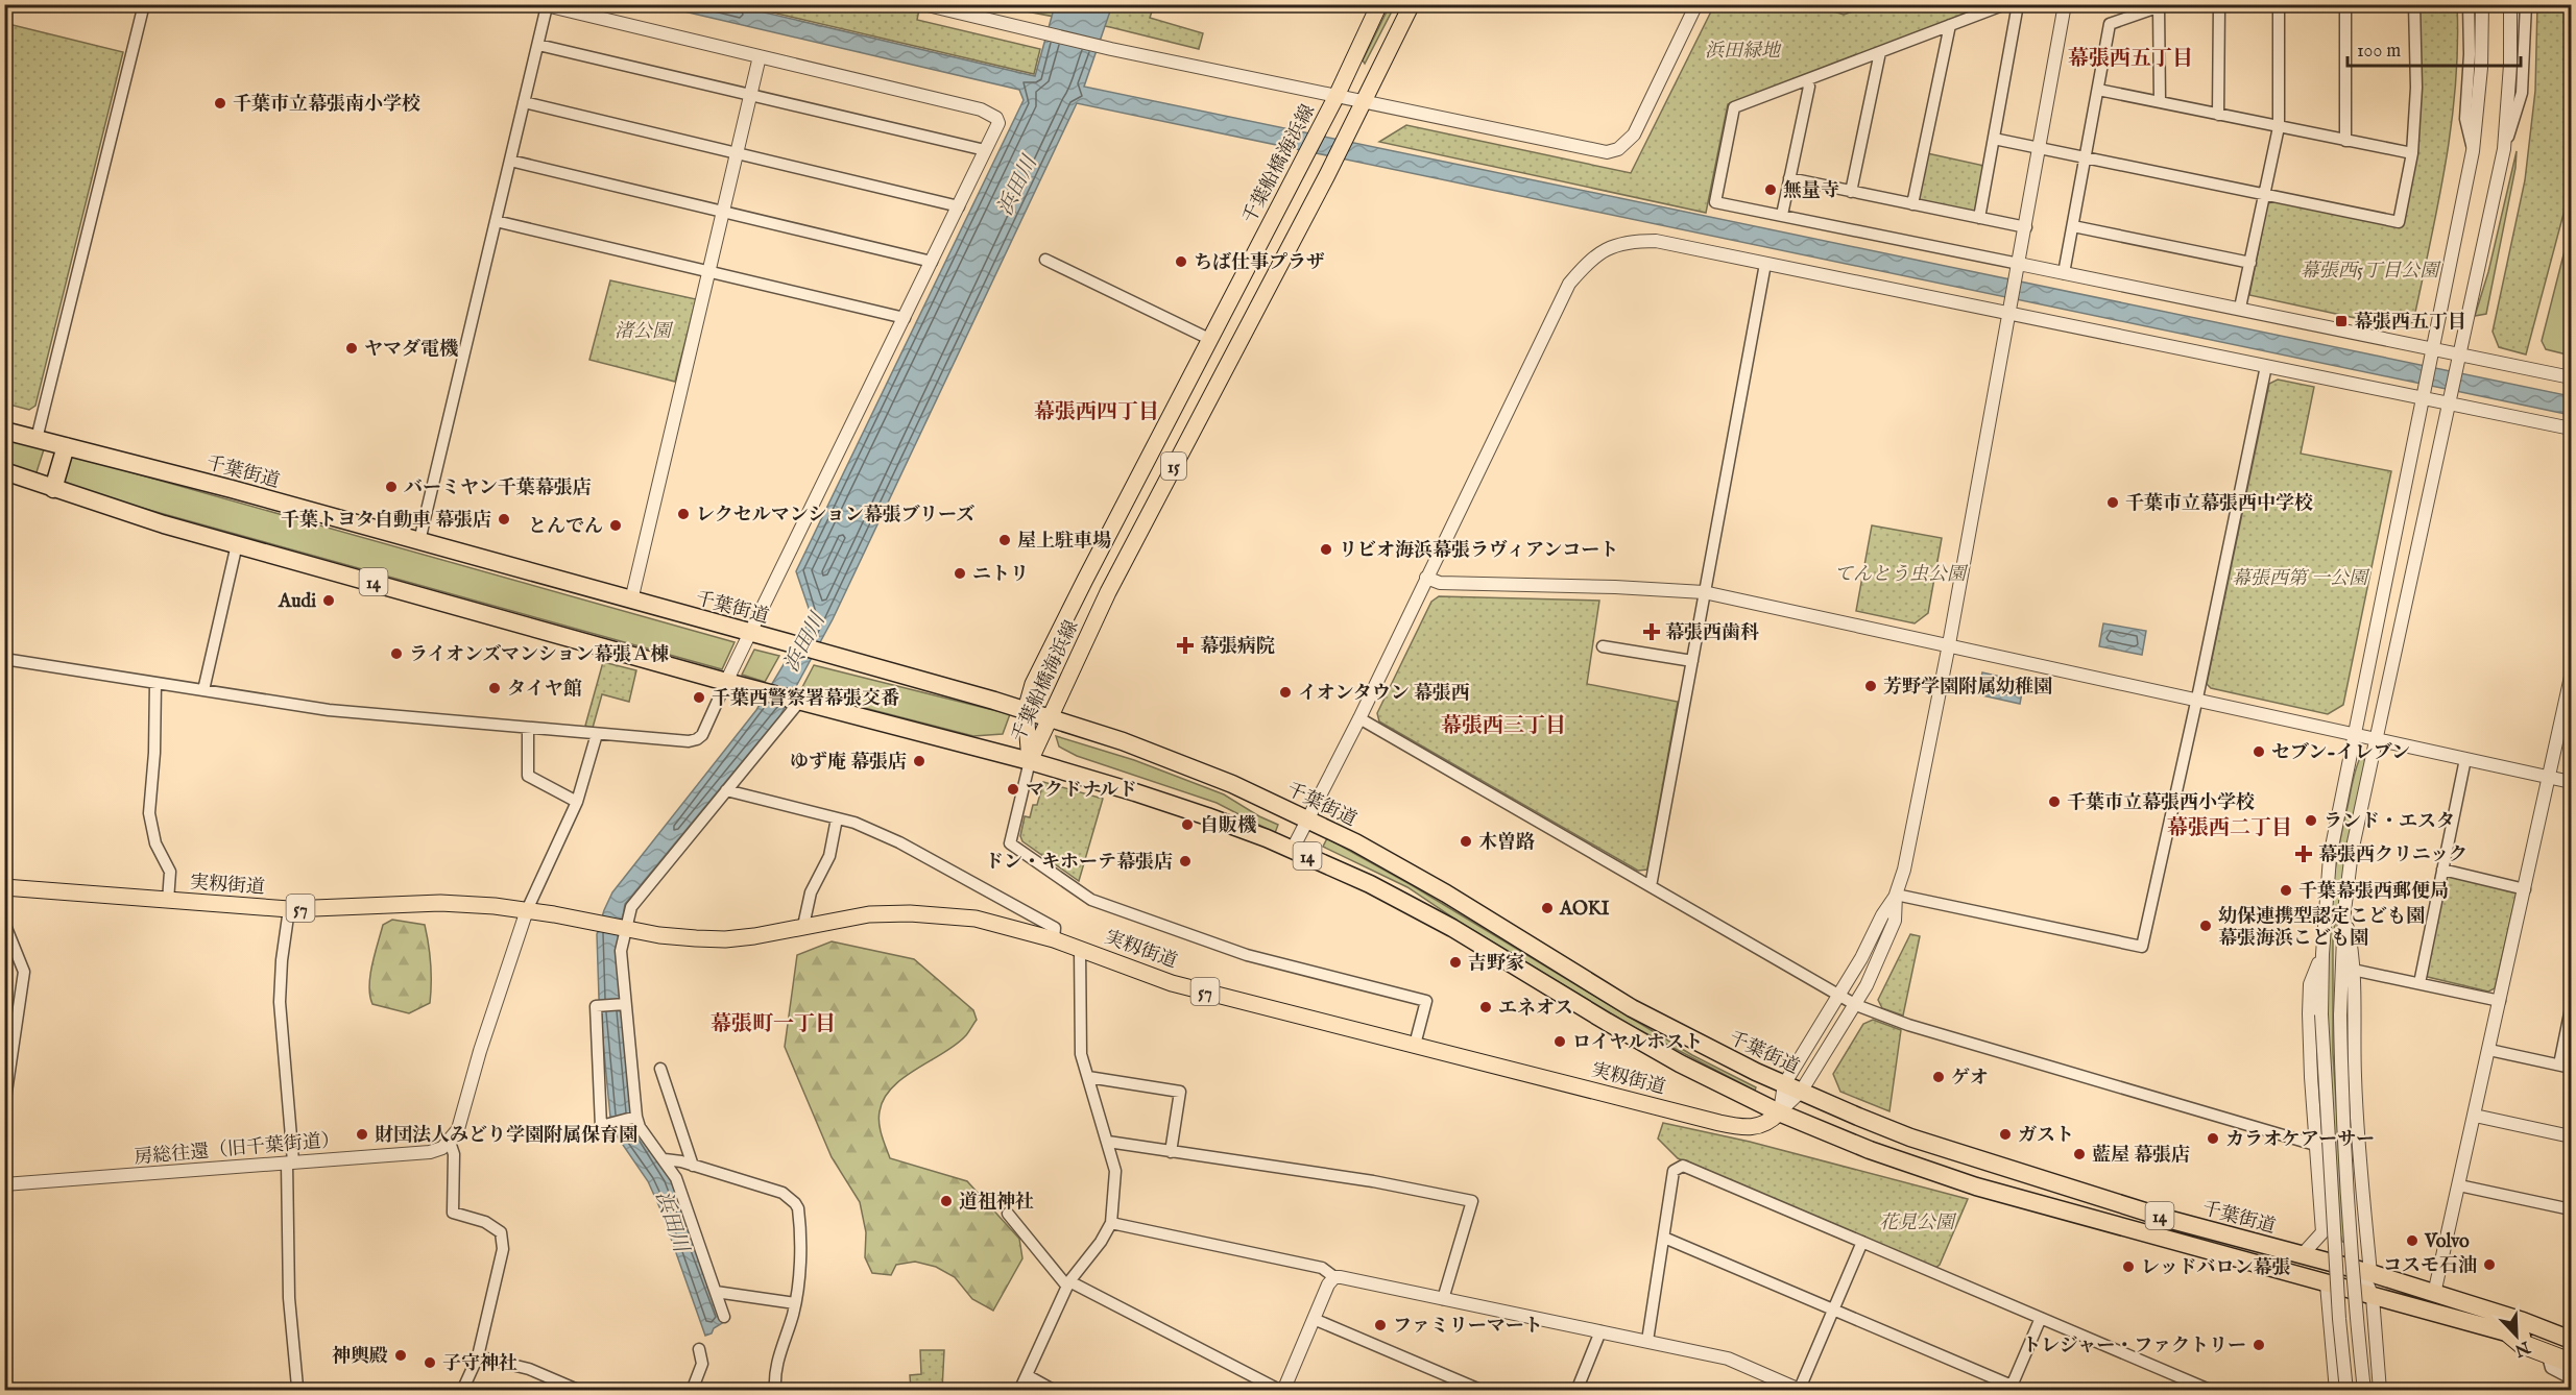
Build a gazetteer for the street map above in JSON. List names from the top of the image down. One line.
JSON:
{"streets":{"highway":["千葉街道","14"],"main road":["千葉船橋海浜線","15","実籾街道","57"],"street":["房総往還（旧千葉街道）"]},"crossings":[["千葉船橋海浜線","千葉街道"],["千葉船橋海浜線","14"],["14","実籾街道"]],"districts":["幕張西五丁目","幕張西四丁目","幕張西三丁目","幕張西二丁目","幕張町一丁目"],"water":["浜田川"],"parks":["浜田緑地","幕張西5丁目公園","渚公園","てんとう虫公園","幕張西第 一公園","花見公園"],"places":{"other":["千葉市立幕張南小学校","無量寺","ちば仕事プラザ","ヤマダ電機","バーミヤン千葉幕張店","千葉市立幕張西中学校","レクセルマンション幕張ブリーズ","千葉トヨタ自動車 幕張店","とんでん","屋上駐車場","リビオ海浜幕張ラヴィアンコート","ニトリ","Audi","ライオンズマンション幕張Ａ棟","芳野学園附属幼稚園","タイヤ館","イオンタウン 幕張西","千葉西警察署幕張交番","セブン-イレブン","ゆず庵 幕張店","マクドナルド","千葉市立幕張西小学校","ランド・エスタ","自販機","木曽路","ドン・キホーテ幕張店","千葉幕張西郵便局","AOKI","幼保連携型認定こども園 幕張海浜こども園","吉野家","エネオス","ロイヤルホスト","ゲオ","財団法人みどり学園附属保育園","ガスト","カラオケアーサー","藍屋 幕張店","道祖神社","Volvo","コスモ石油","レッドバロン幕張","ファミリーマート","トレジャー・ファクトリー","神輿殿","子守神社"],"transit":["幕張西五丁目"],"health":["幕張西歯科","幕張病院","幕張西クリニック"]},"scale_bar":"100 m","north":"bottom right"}
